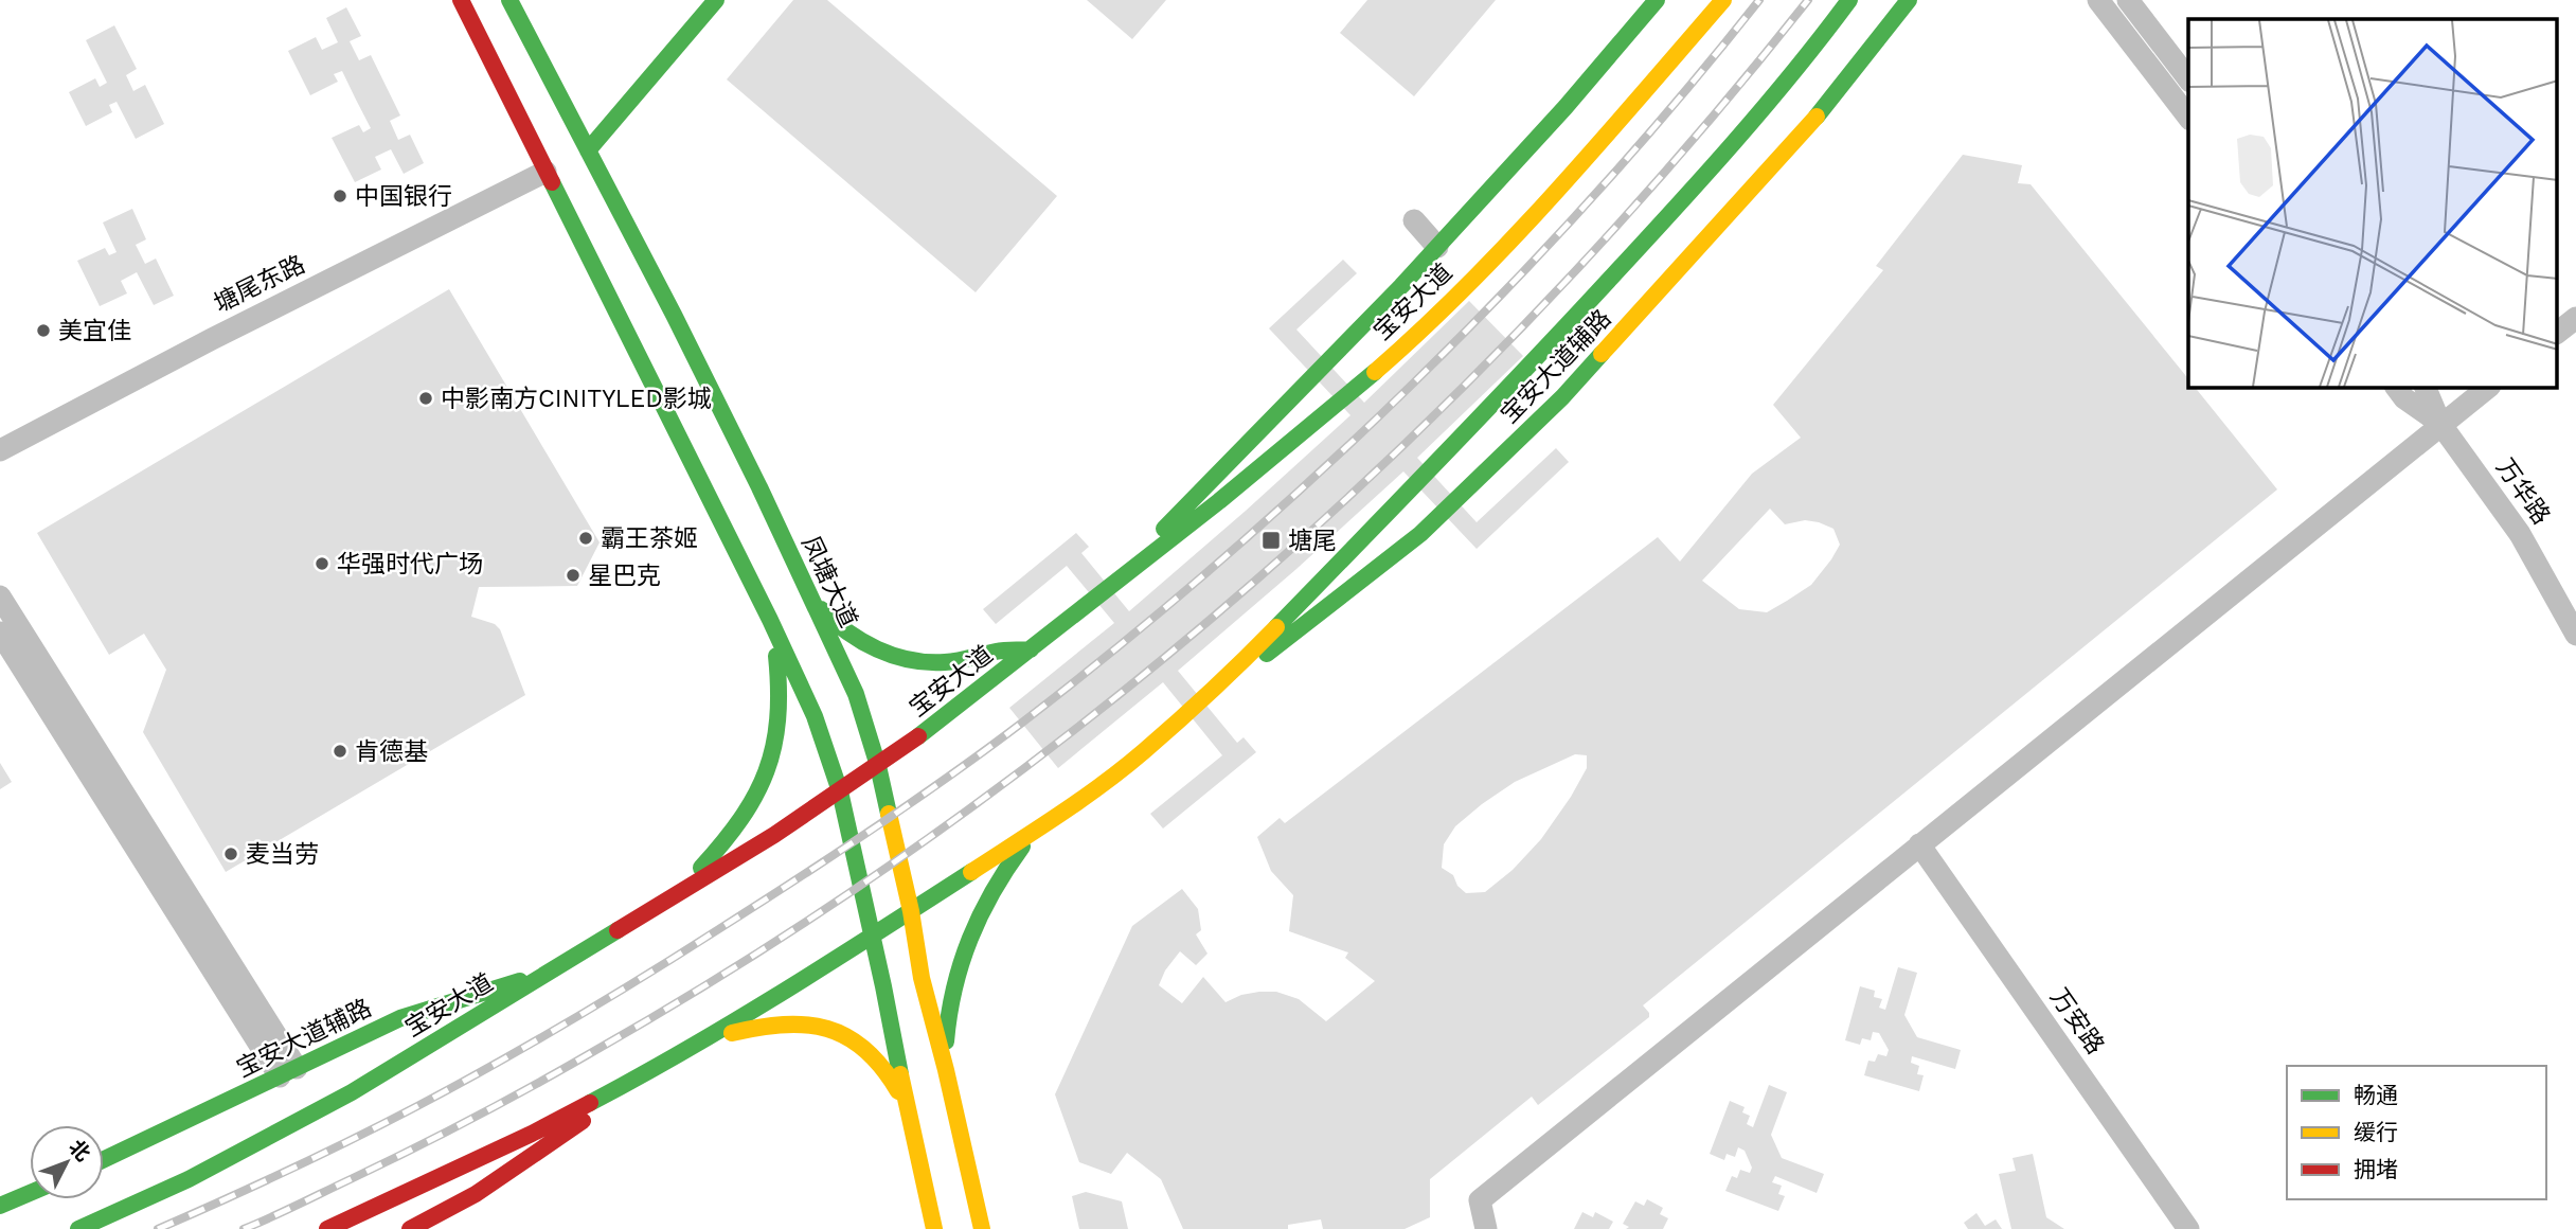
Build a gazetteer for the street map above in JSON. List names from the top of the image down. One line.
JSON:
{"streets":{"main road":["宝安大道","宝安大道辅路","凤塘大道"],"street":["塘尾东路","万华路","万安路"]},"crossings":[["宝安大道","宝安大道辅路"],["宝安大道","凤塘大道"]],"places":{"other":["中国银行","美宜佳","中影南方CINITYLED影城","霸王茶姬","华强时代广场","星巴克","肯德基","麦当劳"],"transit":["塘尾"]},"legend":["畅通","缓行","拥堵"],"north":"top right"}
